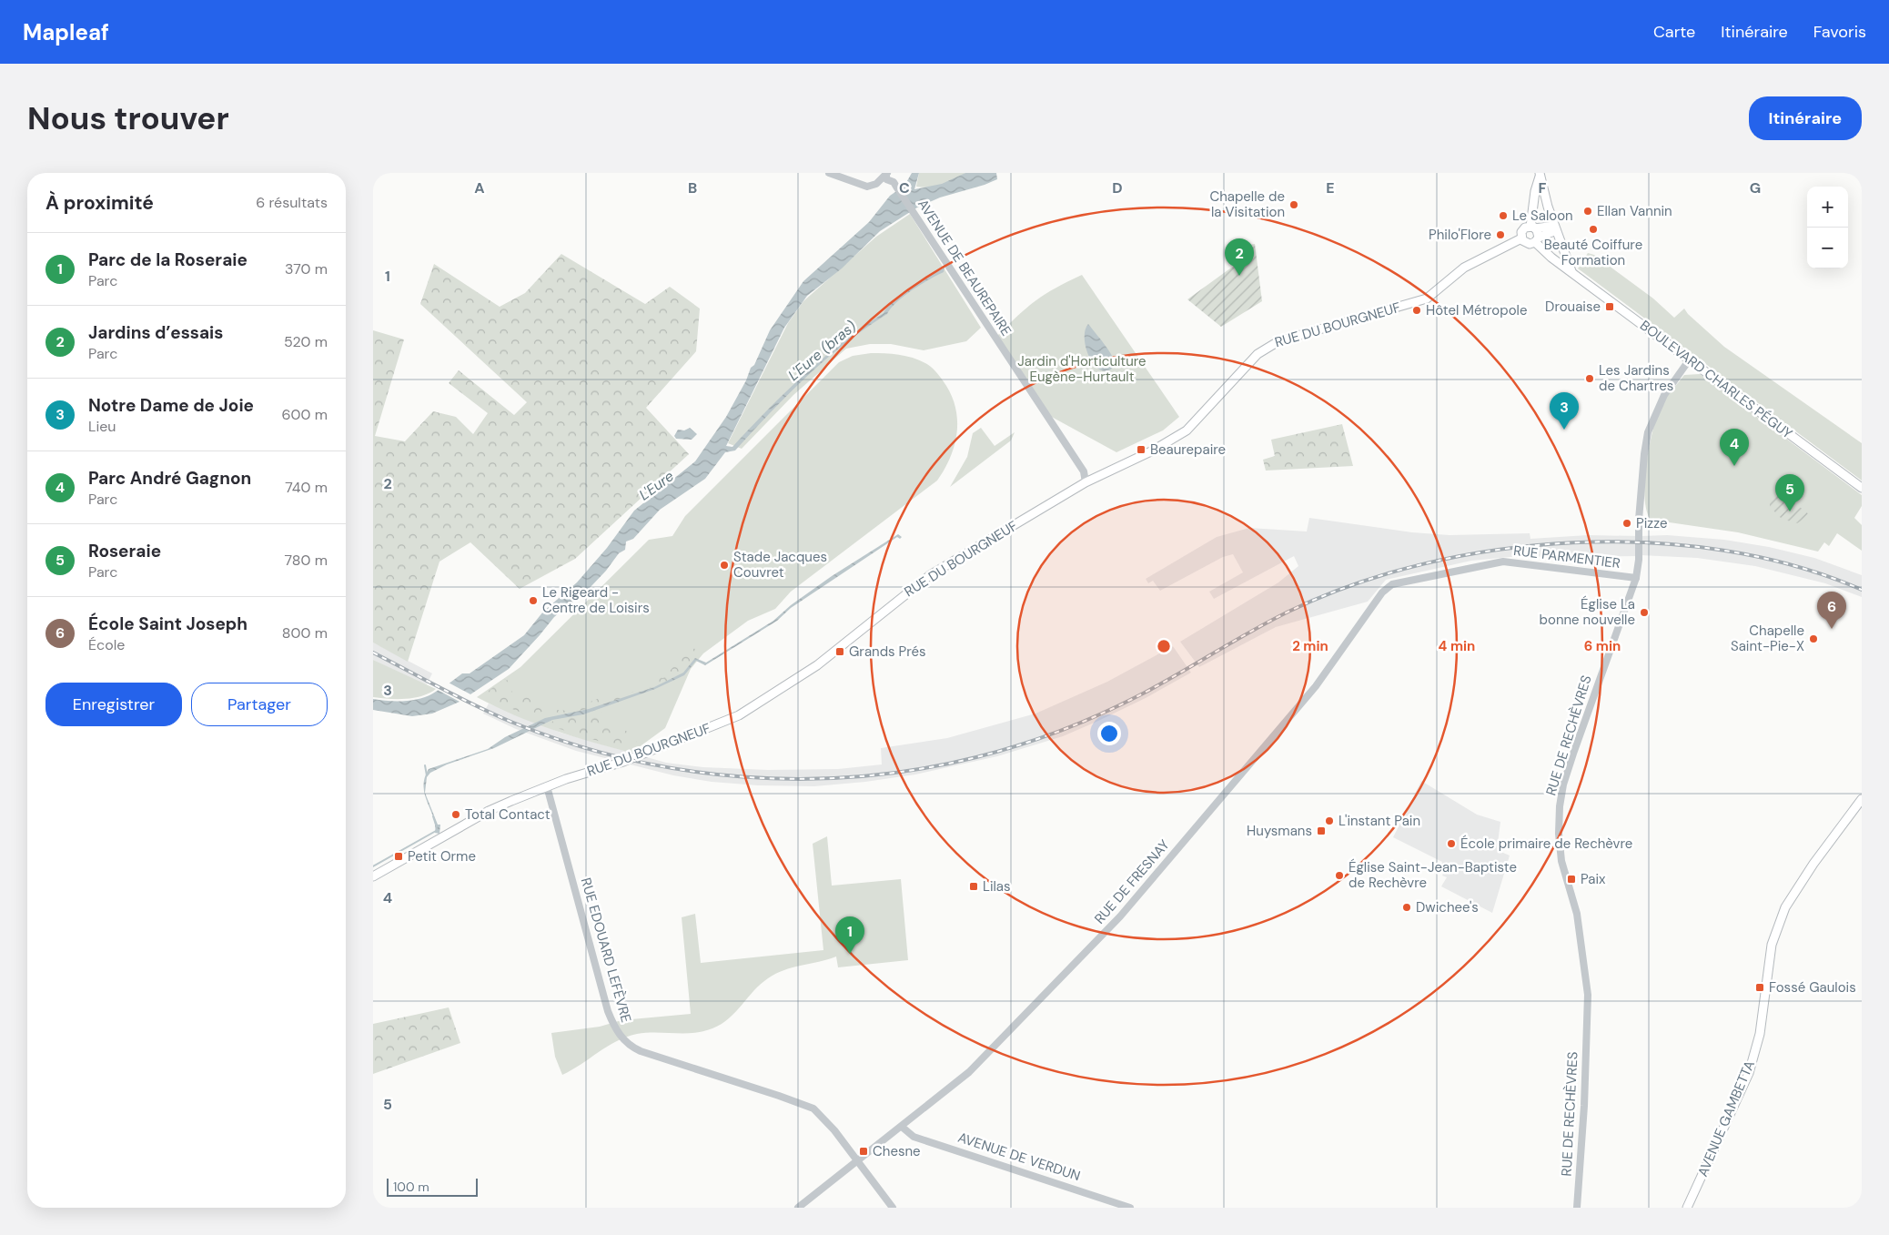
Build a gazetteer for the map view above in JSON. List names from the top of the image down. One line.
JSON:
{"streets":{"main road":["RUE DU BOURGNEUF","BOULEVARD CHARLES PÉGUY","AVENUE GAMBETTA"],"street":["AVENUE DE BEAUREPAIRE","RUE PARMENTIER","RUE DE RECHÈVRES","RUE DE FRESNAY","RUE EDOUARD LEFÈVRE","AVENUE DE VERDUN"]},"crossings":[["AVENUE DE BEAUREPAIRE","RUE DU BOURGNEUF"],["RUE DU BOURGNEUF","RUE EDOUARD LEFÈVRE"],["BOULEVARD CHARLES PÉGUY","RUE DE RECHÈVRES"],["RUE PARMENTIER","RUE DE RECHÈVRES"],["RUE PARMENTIER","RUE DE FRESNAY"],["RUE DE FRESNAY","RUE EDOUARD LEFÈVRE"],["RUE DE FRESNAY","AVENUE DE VERDUN"]],"water":["L'Eure (bras)","L'Eure"],"parks":["Jardin d'Horticulture Eugène-Hurtault"],"places":{"other":["Chapelle de la Visitation","Ellan Vannin","Le Saloon","Beauté Coiffure Formation","Philo'Flore","Hôtel Métropole","Les Jardins de Chartres","Pizze","Stade Jacques Couvret","Le Rigeard - Centre de Loisirs","Église La bonne nouvelle","Chapelle Saint-Pie-X","Total Contact","L'instant Pain","École primaire de Rechèvre","Église Saint-Jean-Baptiste de Rechèvre","Dwichee's"],"transit":["Drouaise","Beaurepaire","Grands Prés","Huysmans","Petit Orme","Paix","Lilas","Fossé Gaulois","Chesne"]},"scale_bar":"100 m","page":{"header":"Mapleaf","nav":["Carte","Itinéraire","Favoris"],"buttons":["Itinéraire",["Enregistrer","Partager"]],"title":"Nous trouver","heading":["À proximité","6 résultats"],"map_buttons":["+","−"],"list":[{"mark":"1","name":"Parc de la Roseraie","note":"Parc","value":"370 m"},{"mark":"2","name":"Jardins d’essais","note":"Parc","value":"520 m"},{"mark":"3","name":"Notre Dame de Joie","note":"Lieu","value":"600 m"},{"mark":"4","name":"Parc André Gagnon","note":"Parc","value":"740 m"},{"mark":"5","name":"Roseraie","note":"Parc","value":"780 m"},{"mark":"6","name":"École Saint Joseph","note":"École","value":"800 m"}],"pins":["2","3","4","5","6","1"],"scale":"100 m"},"grid":{"columns":["A","B","C","D","E","F","G"],"rows":["1","2","3","4","5"]},"rings":["2 min","4 min","6 min"]}
